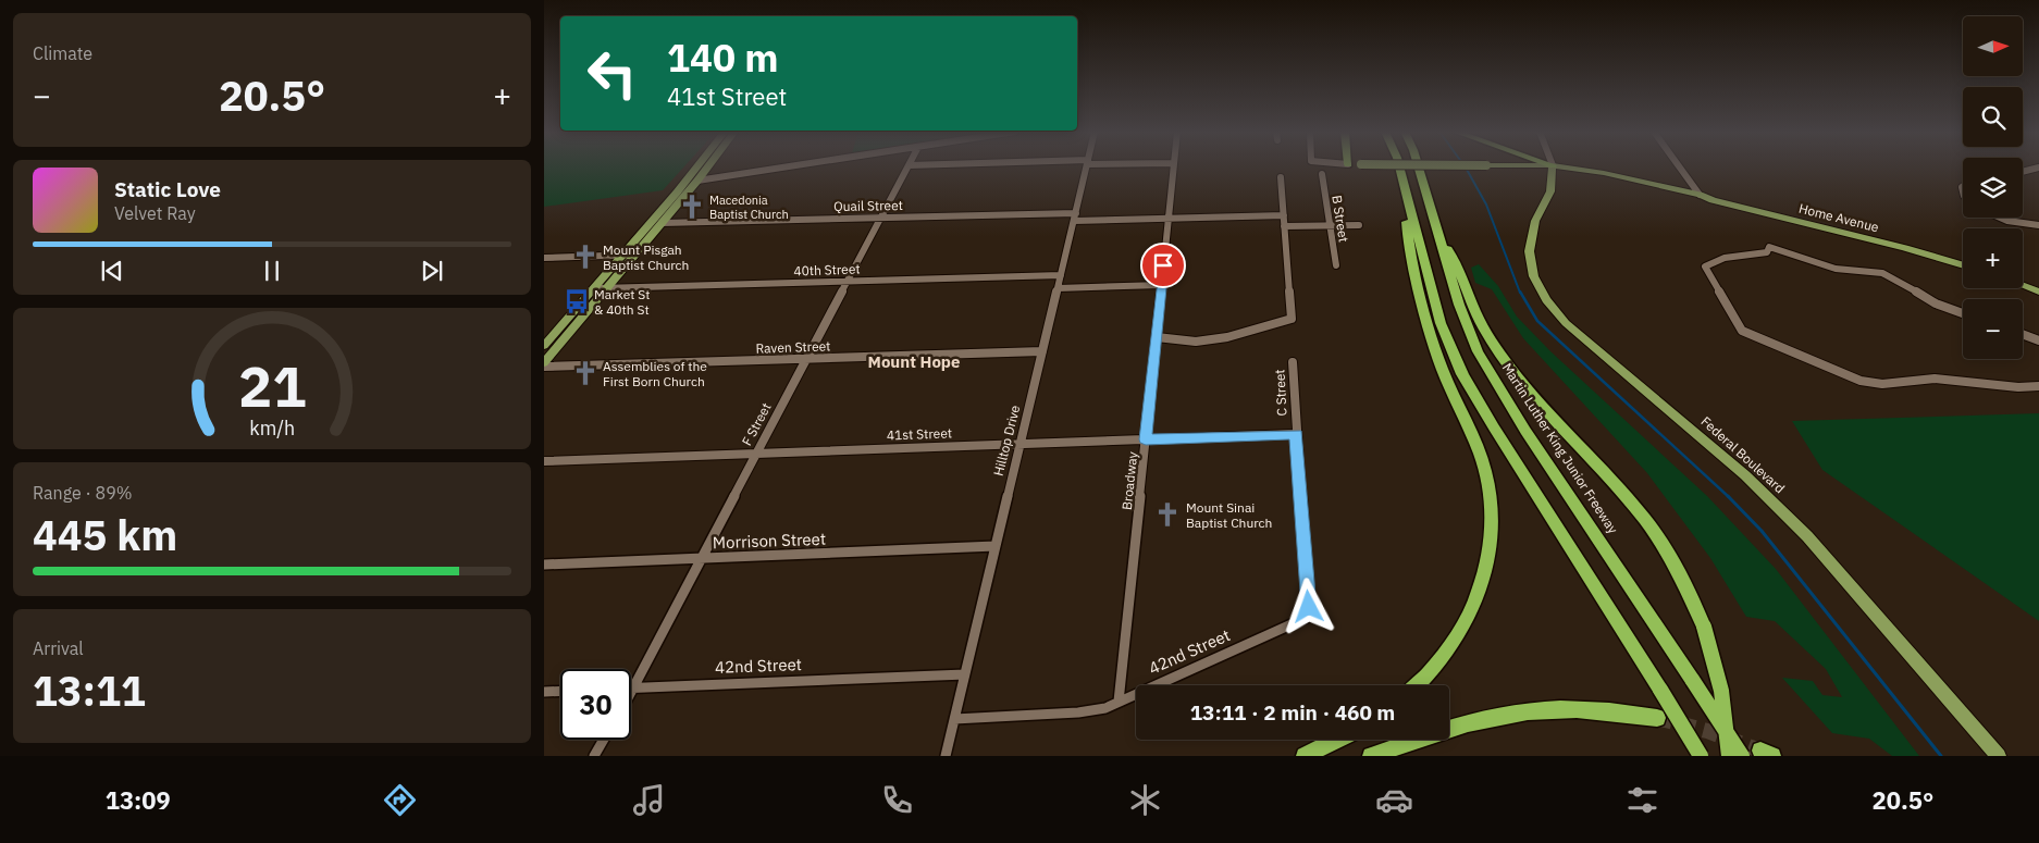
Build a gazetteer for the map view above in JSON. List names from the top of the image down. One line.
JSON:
{"streets":{"highway":["Martin Luther King Junior Freeway"],"main road":["Home Avenue","Federal Boulevard"],"street":["Quail Street","B Street","40th Street","Raven Street","C Street","F Street","41st Street","Hilltop Drive","Broadway","Morrison Street","42nd Street"]},"crossings":[["Quail Street","F Street"],["Quail Street","Hilltop Drive"],["Quail Street","Broadway"],["40th Street","F Street"],["40th Street","Hilltop Drive"],["Raven Street","F Street"],["Raven Street","Hilltop Drive"],["C Street","41st Street"],["C Street","42nd Street"],["F Street","41st Street"],["F Street","Morrison Street"],["F Street","42nd Street"],["41st Street","Hilltop Drive"],["41st Street","Broadway"],["Hilltop Drive","Morrison Street"],["Hilltop Drive","42nd Street"],["Broadway","42nd Street"]],"districts":["Mount Hope"],"places":{"church":["Macedonia Baptist Church","Mount Pisgah Baptist Church","Assemblies of the First Born Church","Mount Sinai Baptist Church"],"bus stop":["Market St & 40th St"]},"north":"right","page":{"tile":["Climate",["Range · 89%","445 km"],["Arrival","13:11"]],"map_buttons":["+","−"],"turn":["140 m","41st Street"],"heat":["−","20.5°","+"],"song":["Static Love","Velvet Ray"],"limit":"30","trip":"13:11 · 2 min · 460 m","tabs":["13:09","20.5°"],"gauge":["21","km/h"]}}
